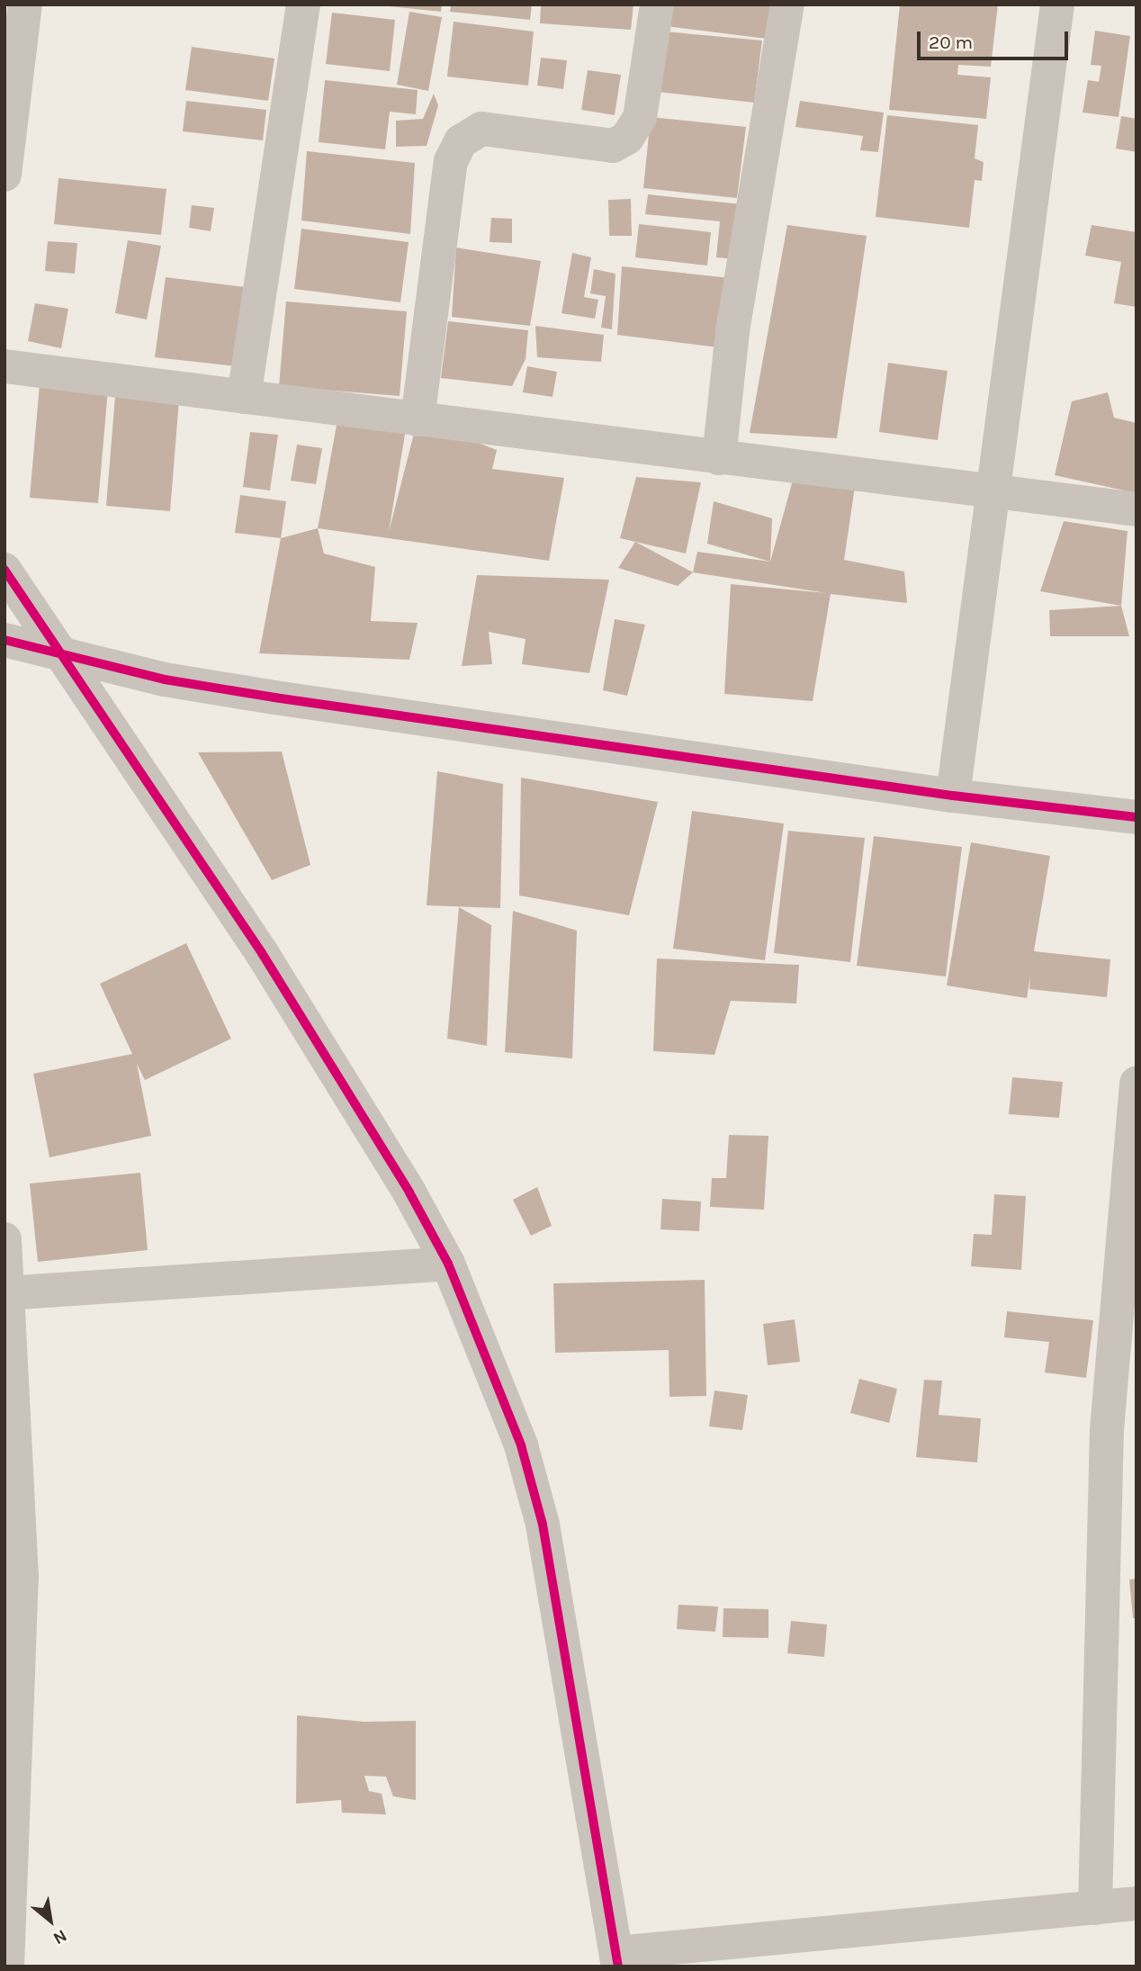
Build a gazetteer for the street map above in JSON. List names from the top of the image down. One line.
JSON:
{"scale_bar":"20 m","north":"bottom right"}
